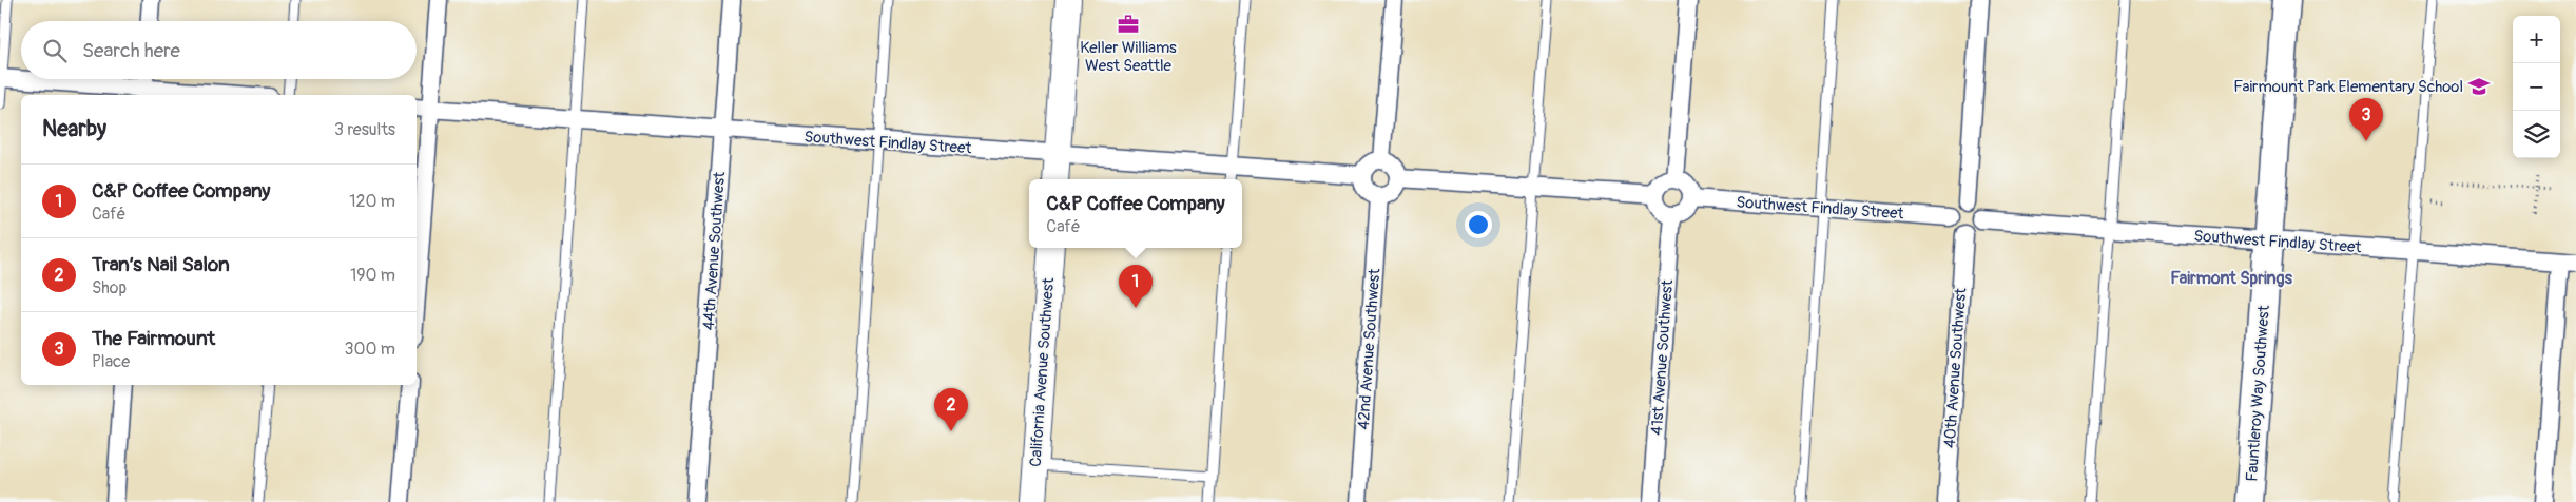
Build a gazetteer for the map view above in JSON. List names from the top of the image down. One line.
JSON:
{"streets":{"main road":["California Avenue Southwest","Fauntleroy Way Southwest"],"street":["Southwest Findlay Street","44th Avenue Southwest","42nd Avenue Southwest","41st Avenue Southwest","40th Avenue Southwest"]},"crossings":[["Southwest Findlay Street","44th Avenue Southwest"],["Southwest Findlay Street","42nd Avenue Southwest"],["Southwest Findlay Street","41st Avenue Southwest"],["Southwest Findlay Street","40th Avenue Southwest"],["Southwest Findlay Street","Fauntleroy Way Southwest"]],"districts":["Fairmont Springs"],"places":{"office":["Keller Williams West Seattle"],"school or university":["Fairmount Park Elementary School"]},"page":{"map_buttons":["+","−"],"search":"Search here","heading":["Nearby","3 results"],"pins":["3","1","2"],"list":[{"mark":"1","name":"C&P Coffee Company","note":"Café","value":"120 m"},{"mark":"2","name":"Tran’s Nail Salon","note":"Shop","value":"190 m"},{"mark":"3","name":"The Fairmount","note":"Place","value":"300 m"}],"popup":["C&P Coffee Company","Café"]}}
